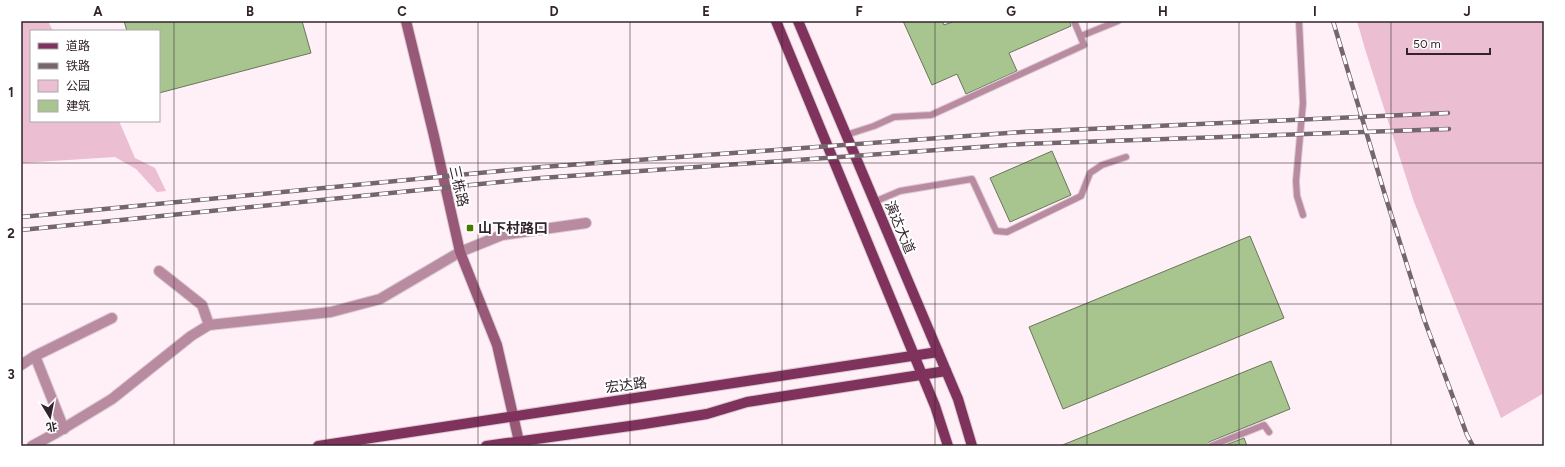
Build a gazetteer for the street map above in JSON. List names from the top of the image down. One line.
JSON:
{"streets":{"main road":["三栋路","演达大道","宏达路"]},"crossings":[["三栋路","宏达路"],["演达大道","宏达路"]],"places":{"transit":["山下村路口"]},"legend":["道路","铁路","公园","建筑"],"scale_bar":"50 m","north":"bottom","grid":{"columns":["A","B","C","D","E","F","G","H","I","J"],"rows":["1","2","3"]}}
